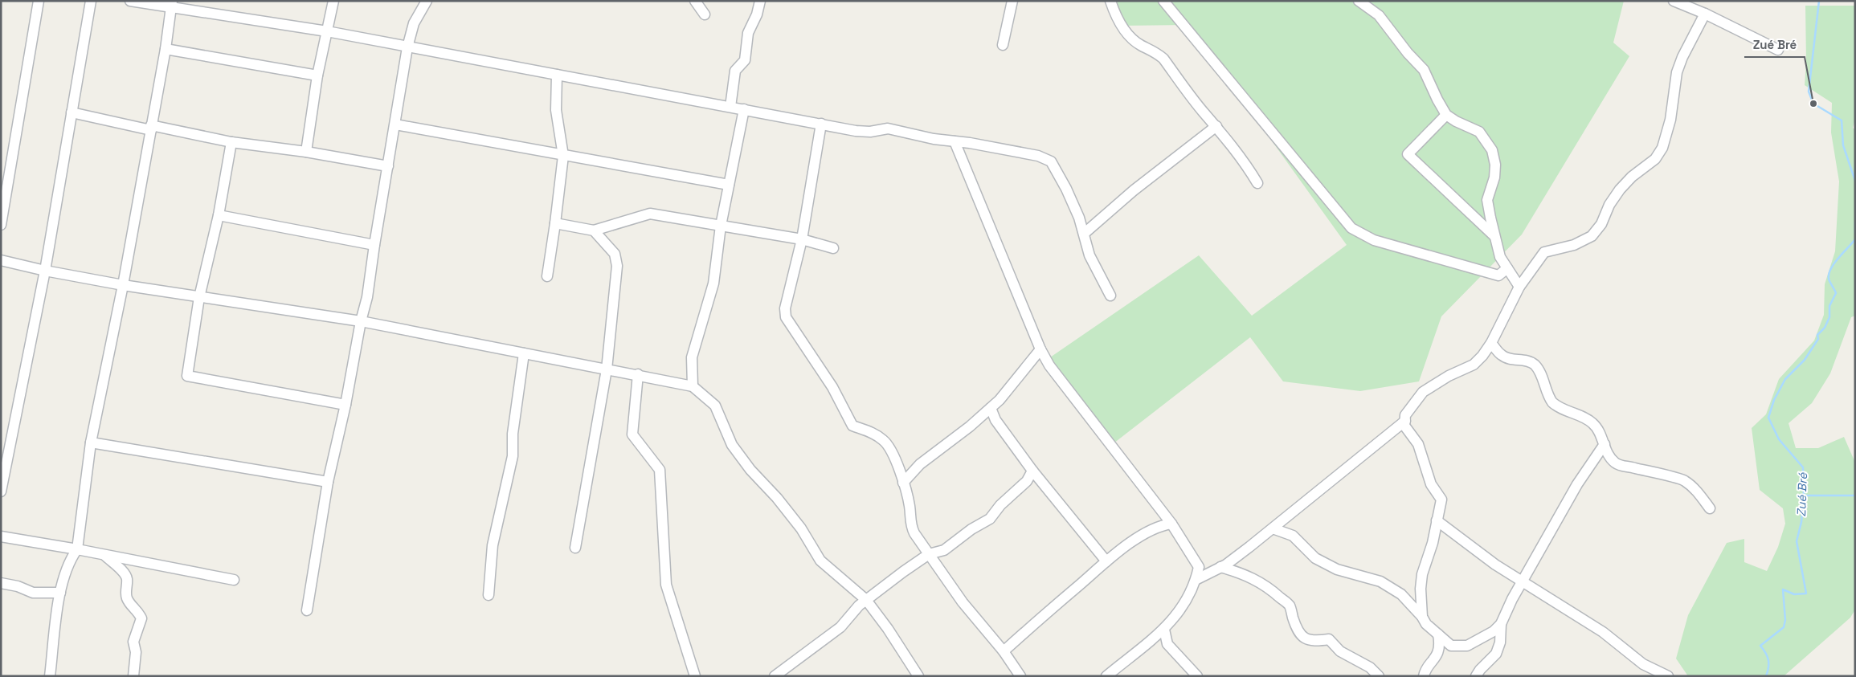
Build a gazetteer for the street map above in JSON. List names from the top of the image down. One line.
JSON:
{"water":["Zué Bré"],"places":["Zué Bré"]}
